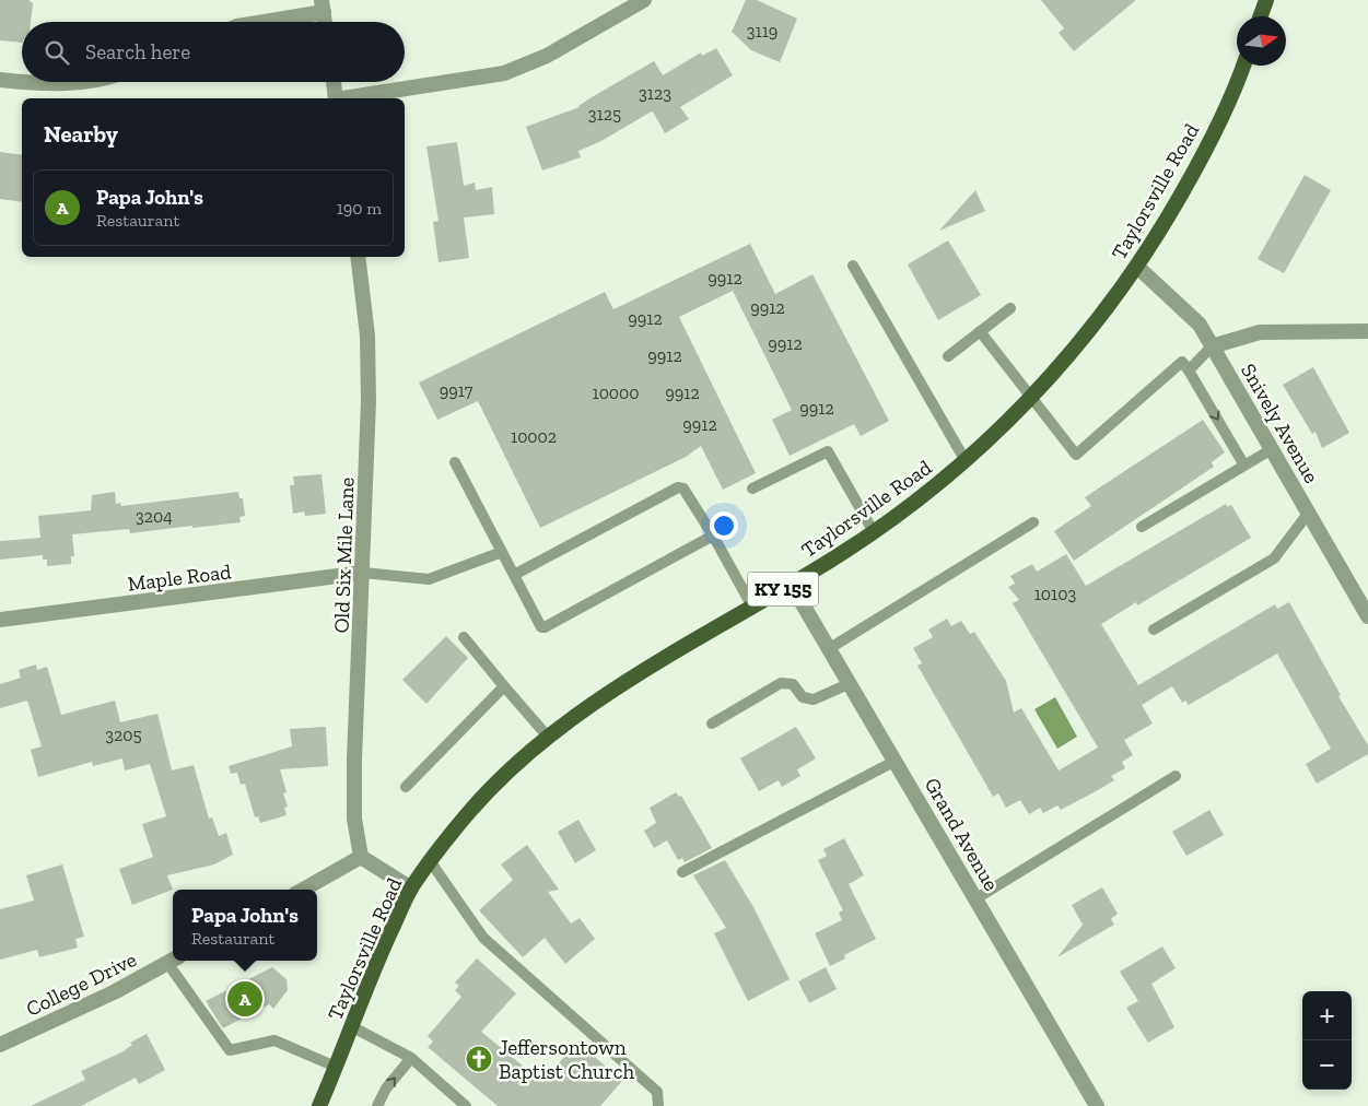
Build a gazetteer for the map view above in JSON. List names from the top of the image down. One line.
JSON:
{"streets":{"main road":["Taylorsville Road","KY 155"],"street":["Snively Avenue","Old Six Mile Lane","Maple Road","Grand Avenue","College Drive"]},"crossings":[["Taylorsville Road","Snively Avenue"],["Taylorsville Road","Grand Avenue"],["Old Six Mile Lane","Maple Road"]],"places":{"church":["Jeffersontown Baptist Church"]},"house_numbers":["3119","3123","3125","9912","9912","9912","9912","9912","9917","10000","9912","9912","9912","10002","3204","10103","3205"],"north":"right","page":{"search":"Search here","heading":"Nearby","list":[{"mark":"A","name":"Papa John's","note":"Restaurant","value":"190 m"}],"popup":["Papa John's","Restaurant"],"pins":"A","map_buttons":["+","−"]}}
